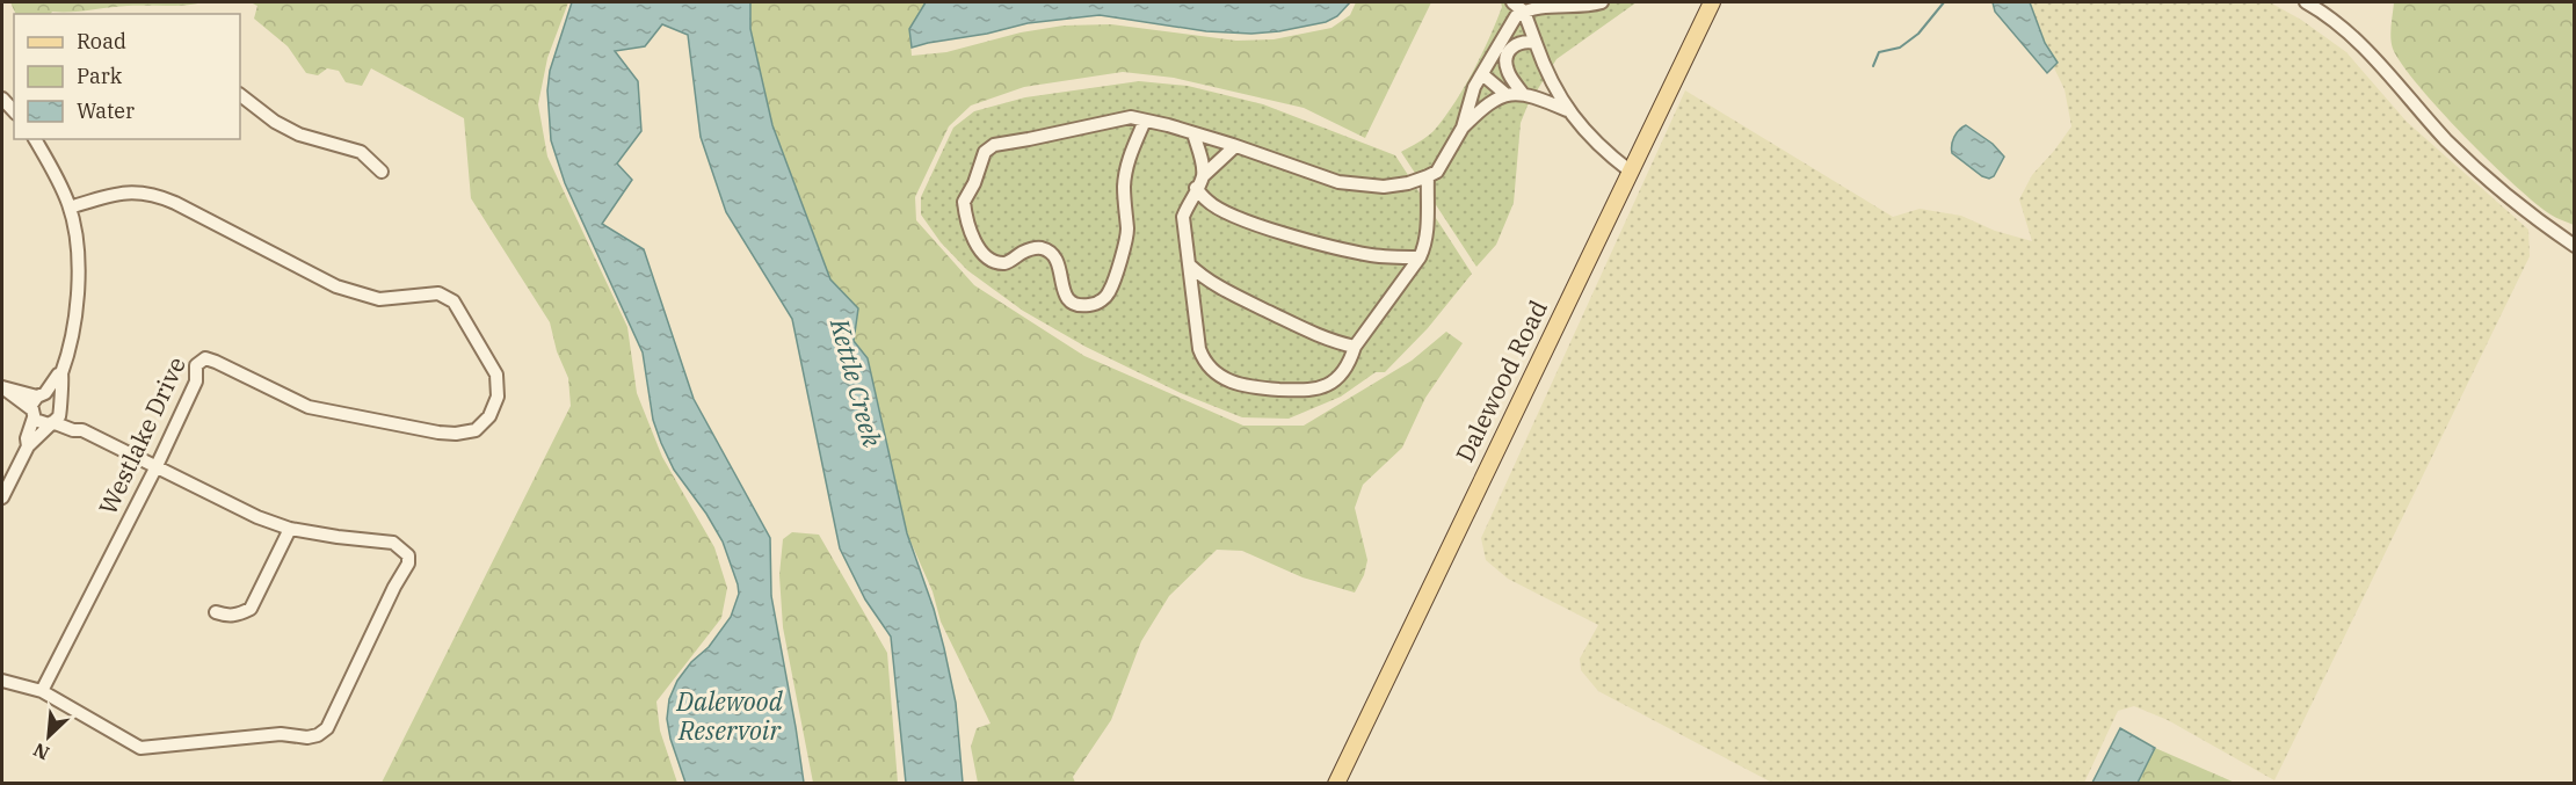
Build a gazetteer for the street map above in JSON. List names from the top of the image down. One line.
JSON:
{"streets":{"main road":["Dalewood Road"],"street":["Westlake Drive"]},"water":["Kettle Creek","Dalewood Reservoir"],"legend":["Road","Park","Water"],"north":"bottom left"}
